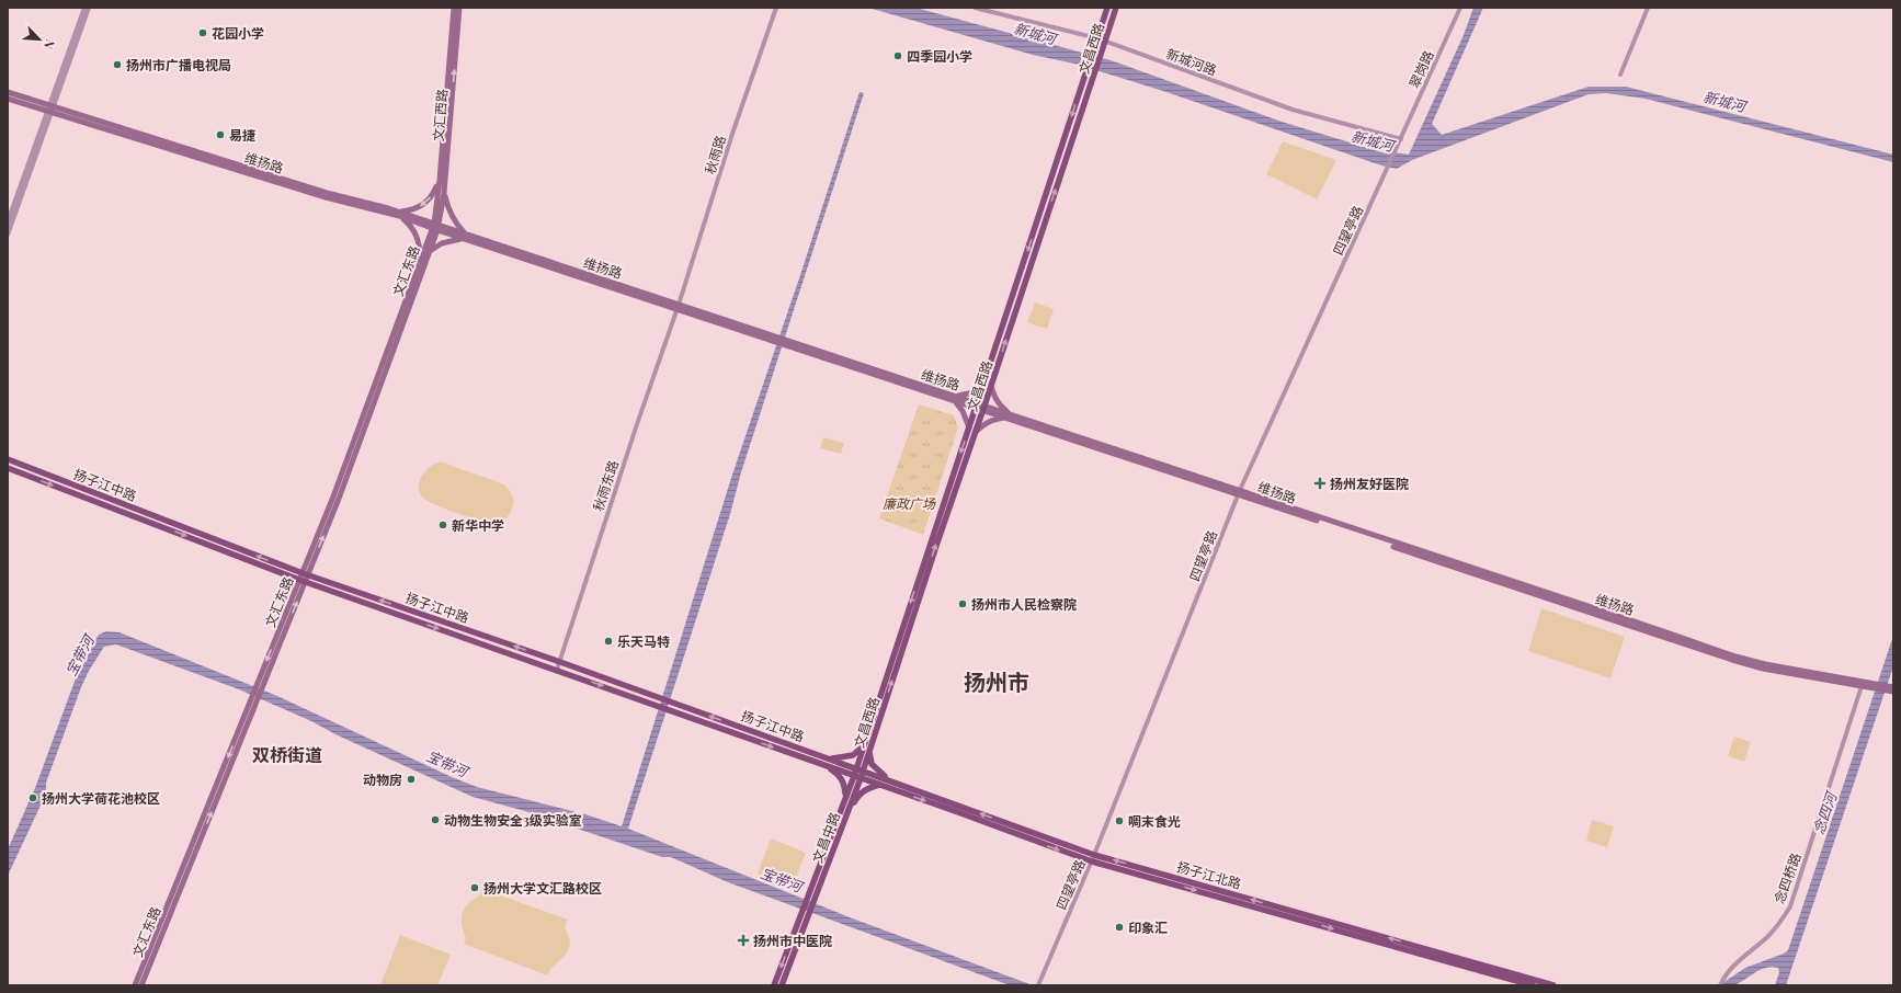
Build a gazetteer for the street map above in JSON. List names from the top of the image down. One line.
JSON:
{"streets":{"main road":["文昌西路","文汇西路","维扬路","文汇东路","扬子江中路","文昌中路","扬子江北路"],"street":["新城河路","翠岗路","秋雨路","四望亭路","秋雨东路","念四桥路"]},"crossings":[["文昌西路","新城河路"],["文昌西路","维扬路"],["文昌西路","扬子江中路"],["文昌西路","文昌中路"],["文昌西路","扬子江北路"],["新城河路","翠岗路"],["新城河路","四望亭路"],["翠岗路","四望亭路"],["文汇西路","维扬路"],["文汇西路","文汇东路"],["秋雨路","维扬路"],["秋雨路","秋雨东路"],["维扬路","四望亭路"],["维扬路","文汇东路"],["维扬路","秋雨东路"],["维扬路","念四桥路"],["四望亭路","扬子江北路"],["文汇东路","扬子江中路"],["扬子江中路","秋雨东路"],["扬子江中路","文昌中路"],["扬子江中路","扬子江北路"],["文昌中路","扬子江北路"]],"districts":["扬州市","双桥街道"],"water":["新城河","宝带河","念四河"],"parks":["廉政广场"],"places":{"other":["花园小学","四季园小学","扬州市广播电视局","易捷","新华中学","扬州市人民检察院","乐天马特","动物房","扬州大学荷花池校区","动物生物安全3级实验室","啁末食光","扬州大学文汇路校区","印象汇"],"health":["扬州友好医院","扬州市中医院"]},"north":"bottom right"}
